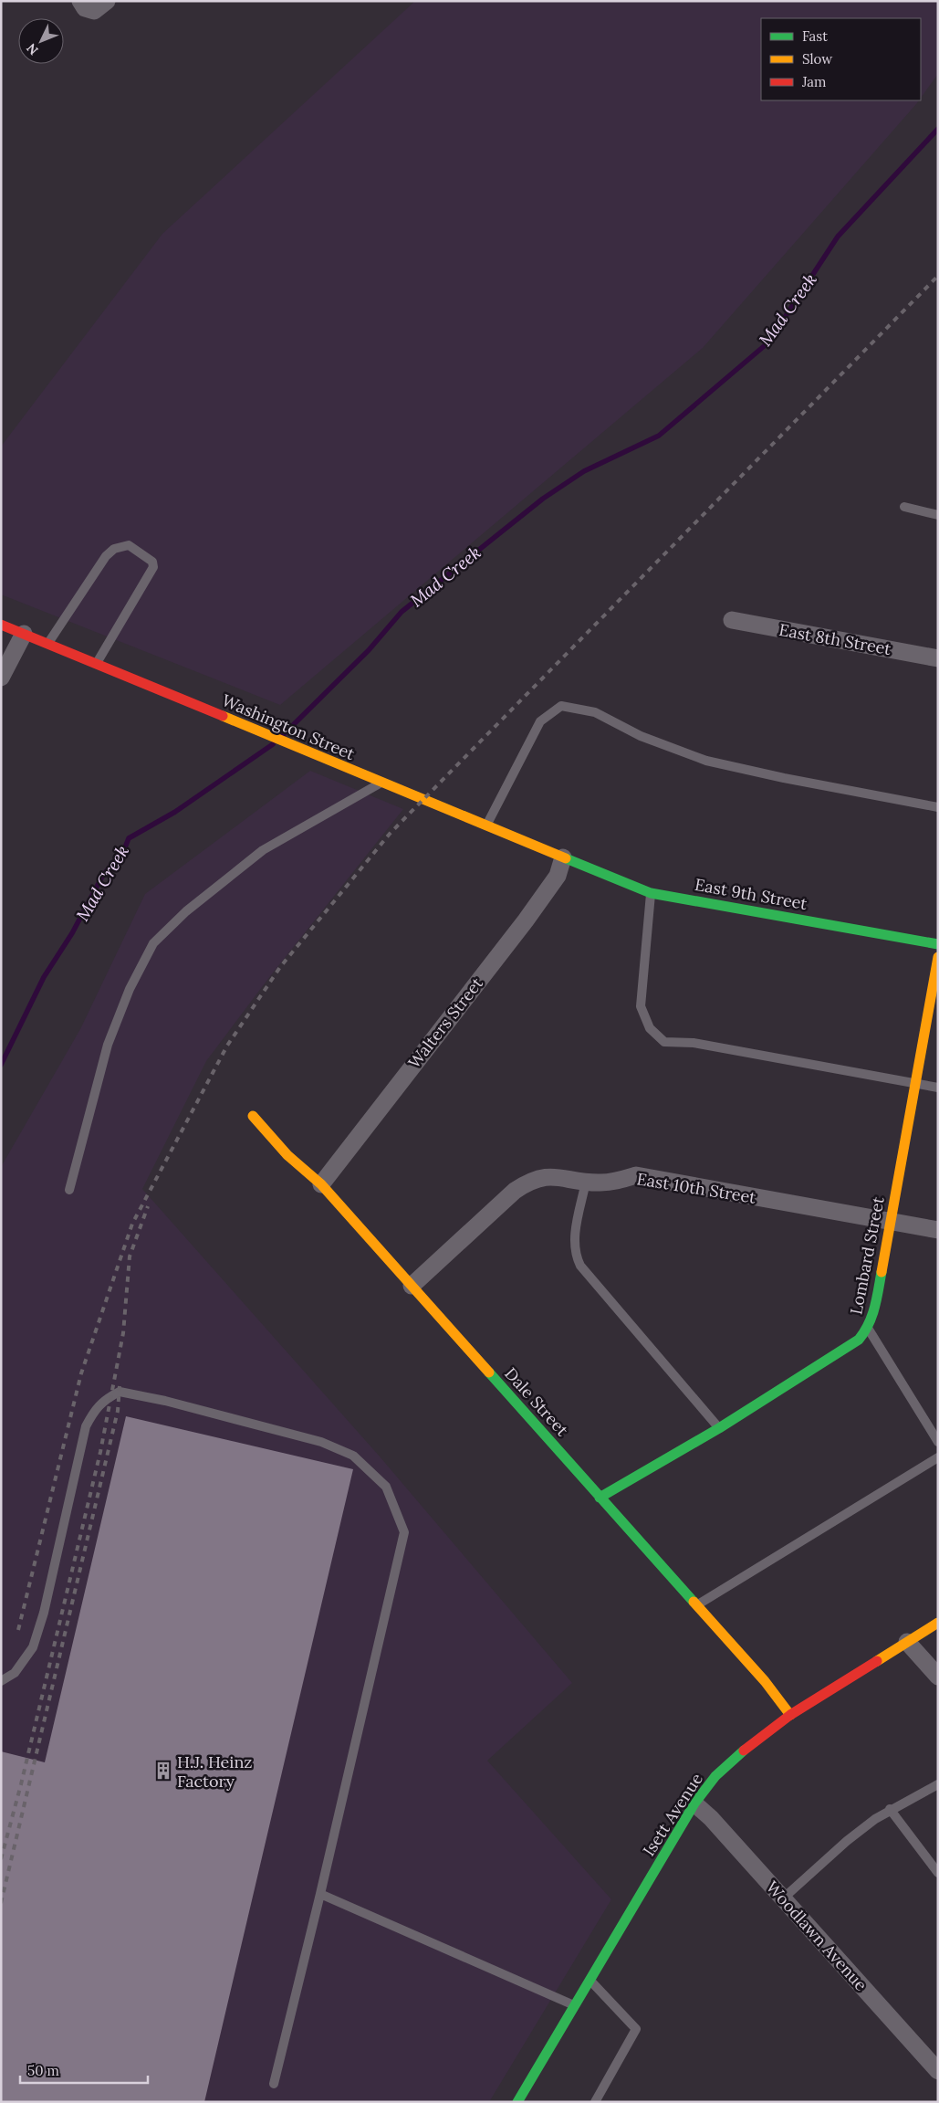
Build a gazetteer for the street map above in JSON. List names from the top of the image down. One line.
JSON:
{"streets":{"main road":["Washington Street","East 9th Street","Lombard Street","Dale Street","Isett Avenue"],"street":["East 8th Street","Walters Street","East 10th Street","Woodlawn Avenue"]},"crossings":[["Washington Street","East 9th Street"],["Washington Street","Walters Street"],["East 9th Street","Walters Street"],["Walters Street","Dale Street"],["East 10th Street","Lombard Street"],["East 10th Street","Dale Street"],["Lombard Street","Dale Street"],["Dale Street","Isett Avenue"],["Isett Avenue","Woodlawn Avenue"]],"water":["Mad Creek"],"places":{"building":["H.J. Heinz Factory"]},"legend":["Fast","Slow","Jam"],"scale_bar":"50 m","north":"bottom left"}
